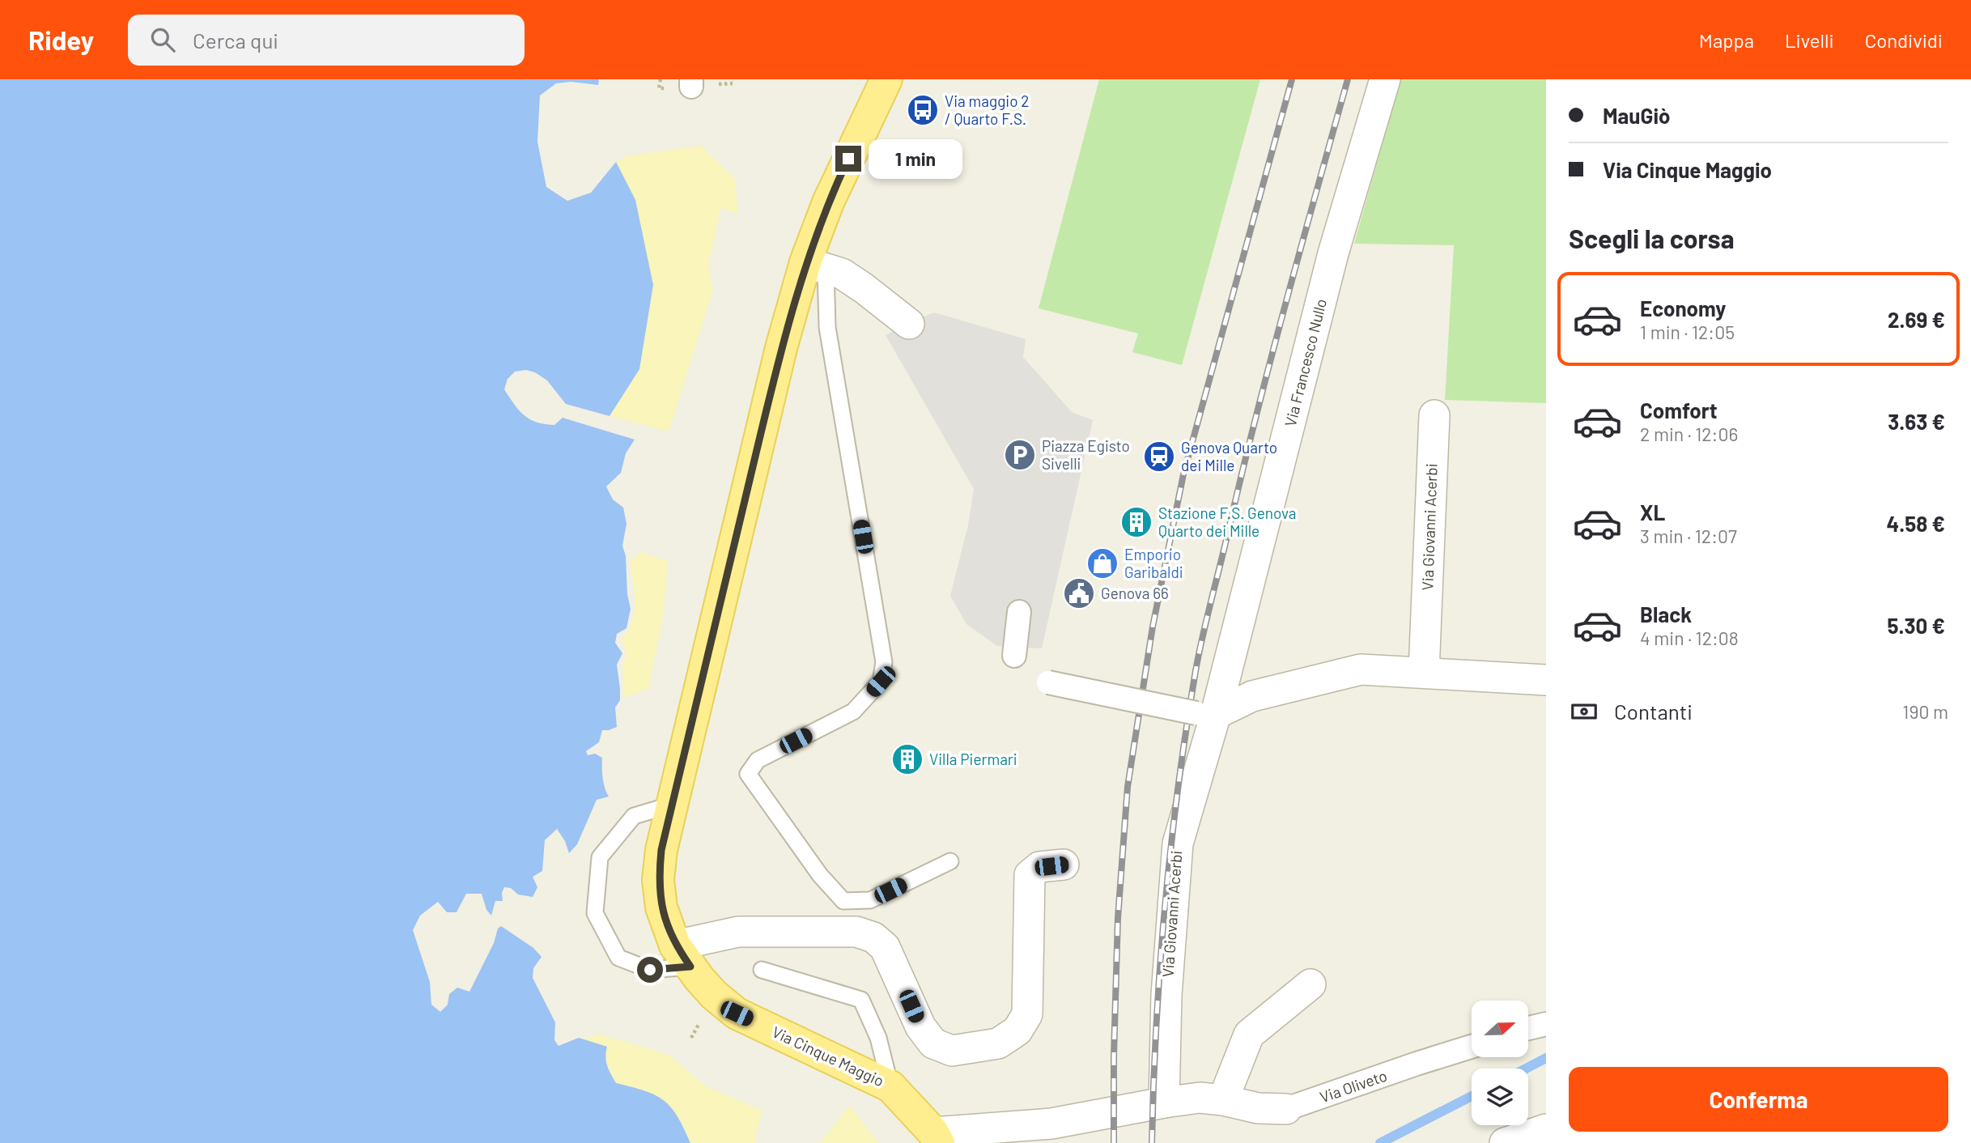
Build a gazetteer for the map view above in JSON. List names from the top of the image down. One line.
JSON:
{"streets":{"main road":["Via Cinque Maggio"],"street":["Via Francesco Nullo","Via Giovanni Acerbi","Via Oliveto"]},"crossings":[["Via Francesco Nullo","Via Giovanni Acerbi"],["Via Giovanni Acerbi","Via Oliveto"]],"places":{"bus stop":["Via maggio 2 / Quarto F.S."],"parking":["Piazza Egisto Sivelli"],"station":["Genova Quarto dei Mille"],"building":["Stazione F.S. Genova Quarto dei Mille","Villa Piermari"],"shop":["Emporio Garibaldi"],"public building":["Genova 66"]},"north":"right","page":{"header":"Ridey","search":"Cerca qui","nav":["Mappa","Livelli","Condividi"],"banner":["MauGiò","Via Cinque Maggio"],"bubble":"1 min","heading":"Scegli la corsa","list":[{"name":"Economy","note":"1 min · 12:05","value":"2.69 €"},{"name":"Comfort","note":"2 min · 12:06","value":"3.63 €"},{"name":"XL","note":"3 min · 12:07","value":"4.58 €"},{"name":"Black","note":"4 min · 12:08","value":"5.30 €"}],"pay":["Contanti","190 m"],"buttons":"Conferma"}}
